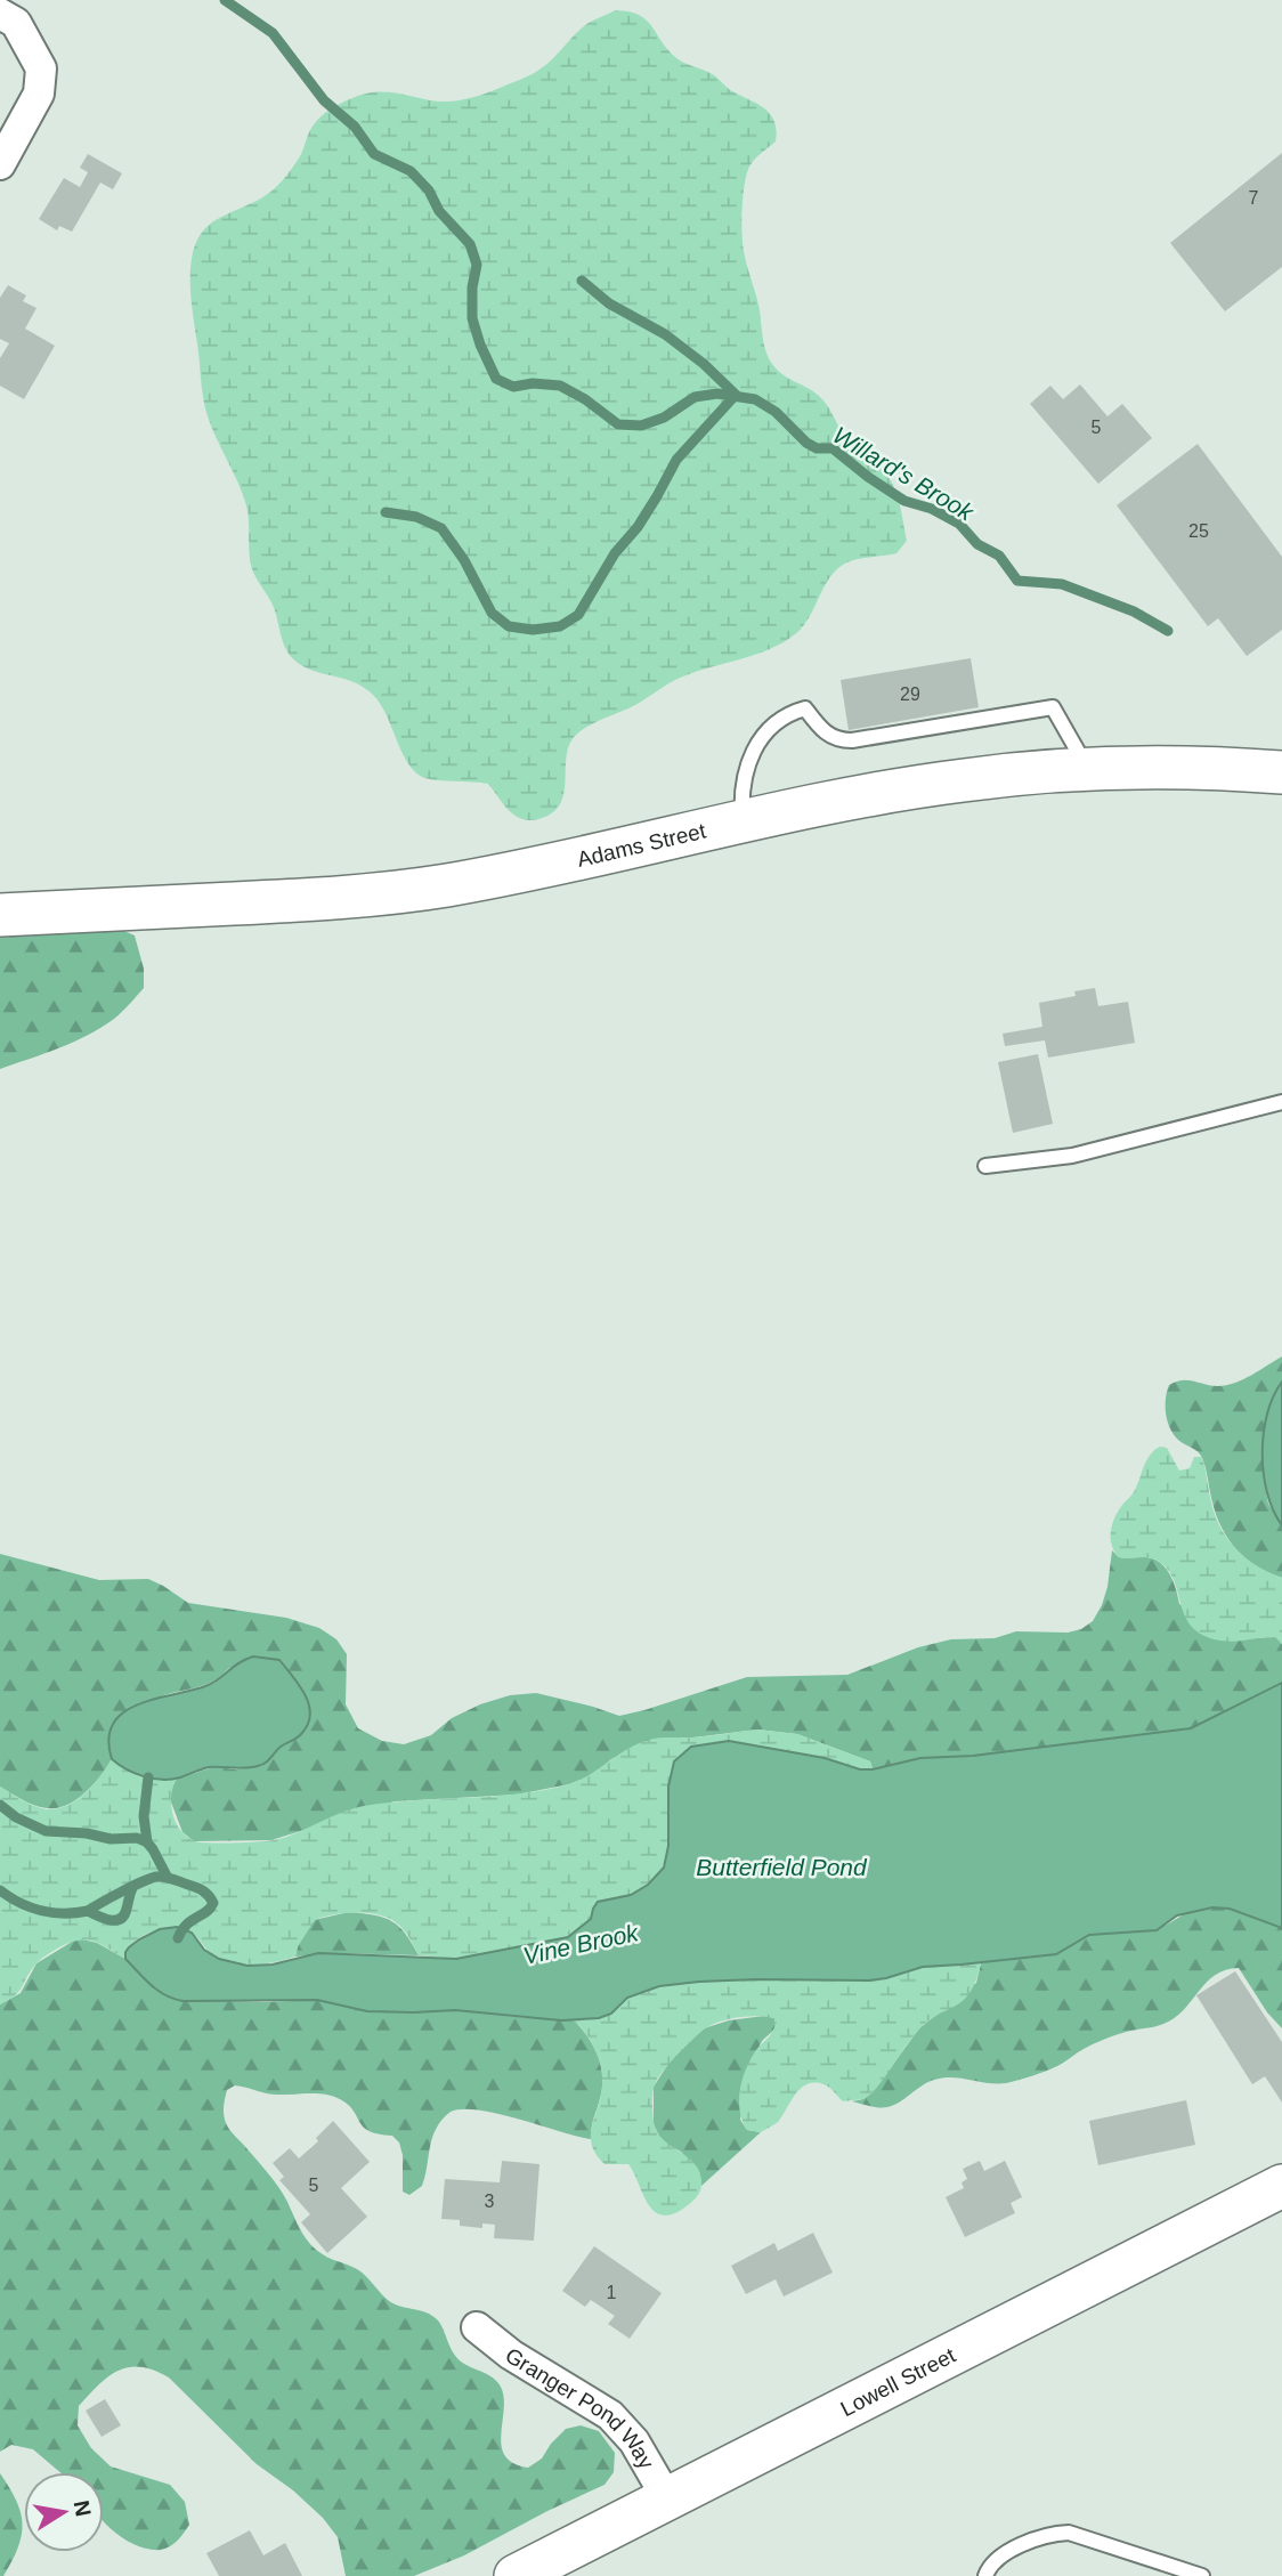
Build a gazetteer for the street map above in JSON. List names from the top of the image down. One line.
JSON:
{"streets":{"main road":["Adams Street","Lowell Street"],"street":["Granger Pond Way"]},"crossings":[["Lowell Street","Granger Pond Way"]],"water":["Willard's Brook","Butterfield Pond","Vine Brook"],"house_numbers":["7","5","25","29","5","3","1"],"north":"right"}
